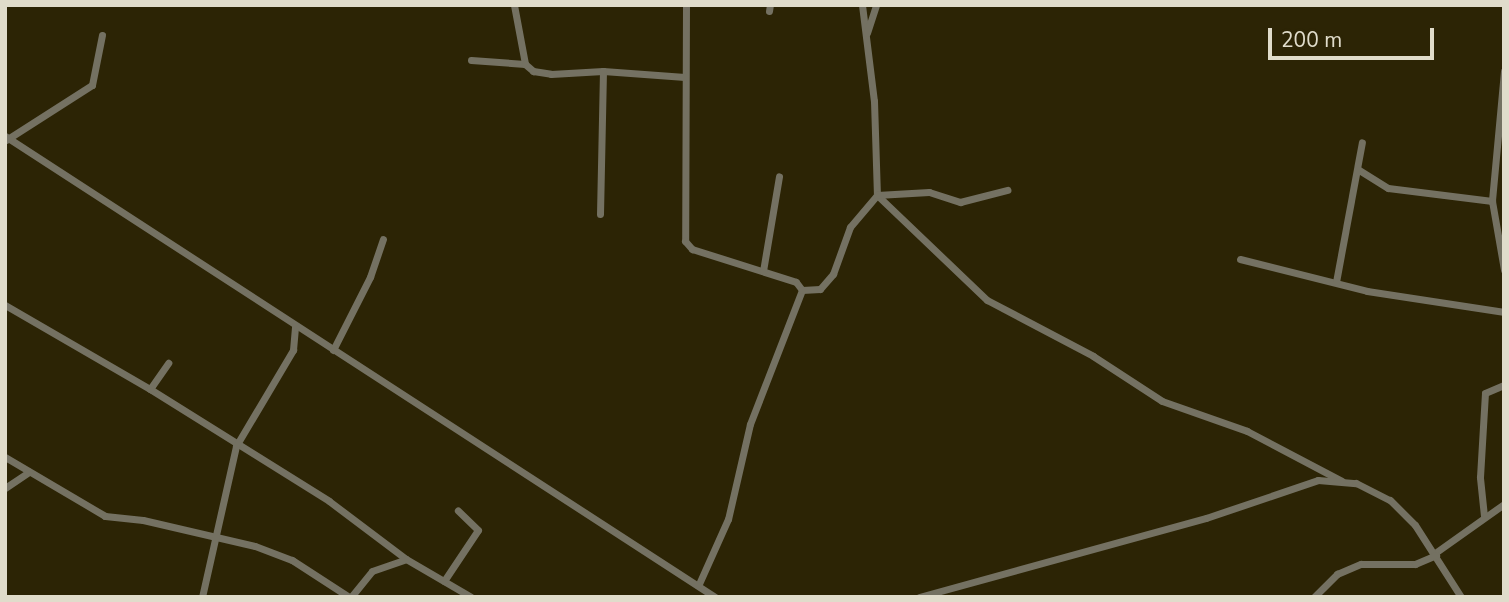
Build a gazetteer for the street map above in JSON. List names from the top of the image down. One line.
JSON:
{"scale_bar":"200 m"}
